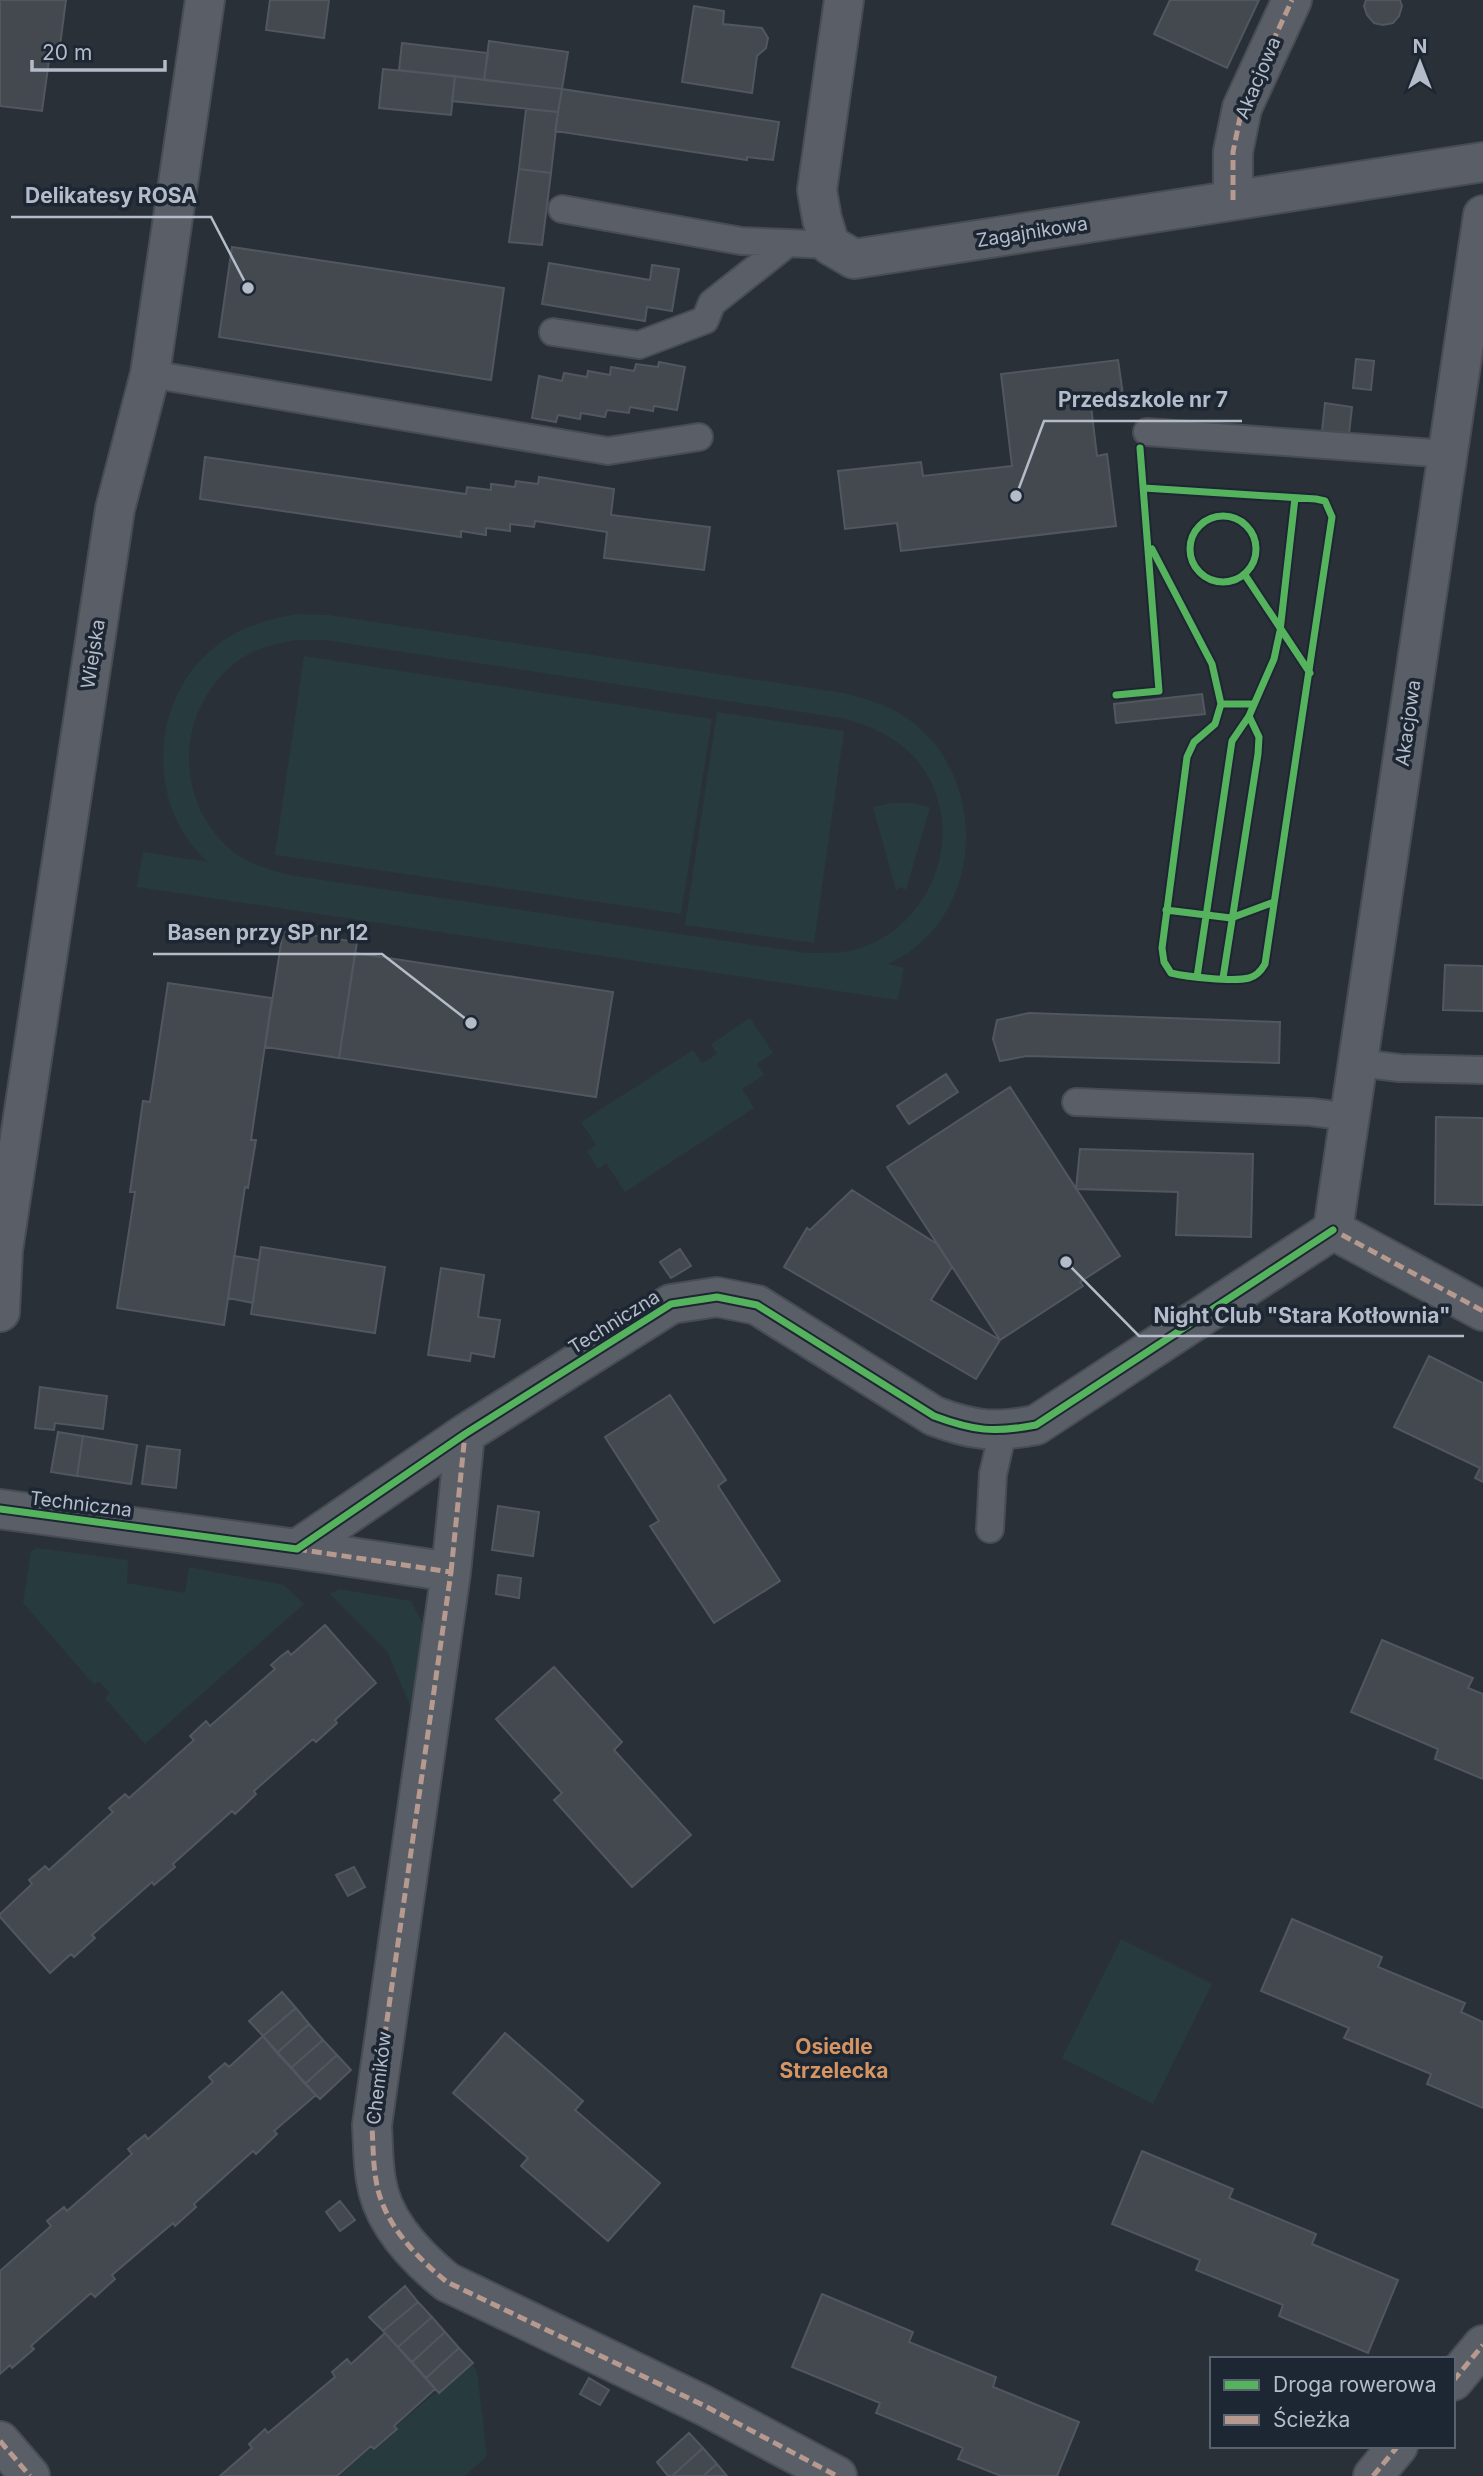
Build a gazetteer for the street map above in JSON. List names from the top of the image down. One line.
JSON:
{"streets":{"street":["Akacjowa","Zagajnikowa","Wiejska","Techniczna","Chemików"]},"crossings":[["Akacjowa","Zagajnikowa"],["Akacjowa","Techniczna"],["Techniczna","Chemików"]],"districts":["Osiedle Strzelecka"],"places":["Delikatesy ROSA","Przedszkole nr 7","Basen przy SP nr 12","Night Club \"Stara Kotłownia\""],"legend":["Droga rowerowa","Ścieżka"],"scale_bar":"20 m","north":"top"}
